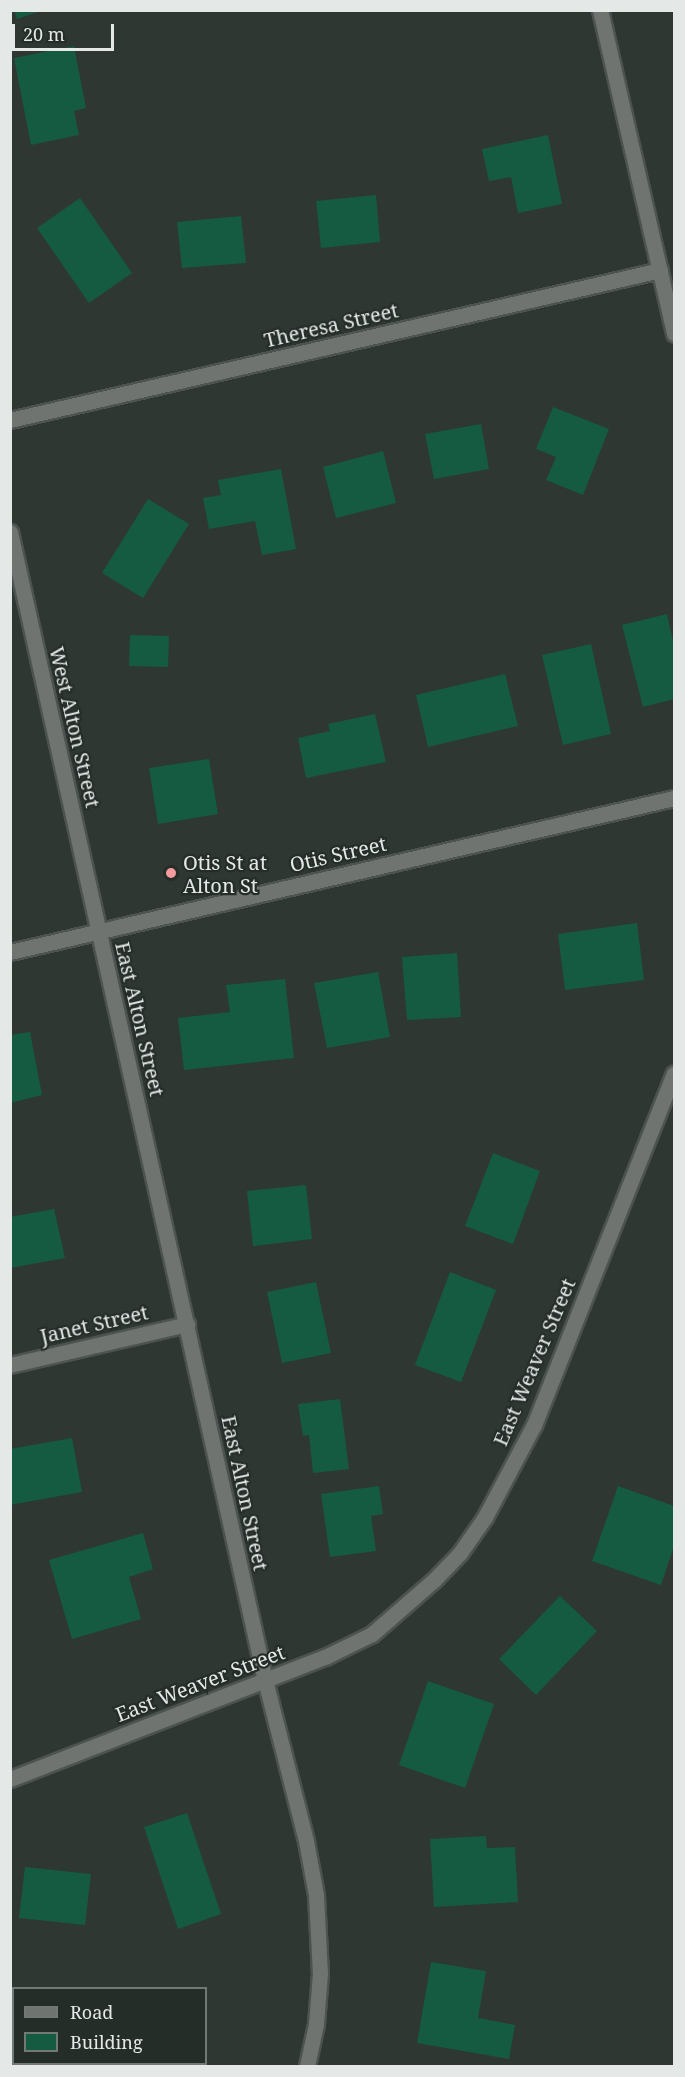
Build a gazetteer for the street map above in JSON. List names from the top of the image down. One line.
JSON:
{"streets":{"street":["Theresa Street","West Alton Street","Otis Street","East Alton Street","Janet Street","East Weaver Street"]},"crossings":[["West Alton Street","Otis Street"],["West Alton Street","East Alton Street"],["Otis Street","East Alton Street"],["East Alton Street","Janet Street"],["East Alton Street","East Weaver Street"]],"places":["Otis St at Alton St"],"legend":["Road","Building"],"scale_bar":"20 m"}
